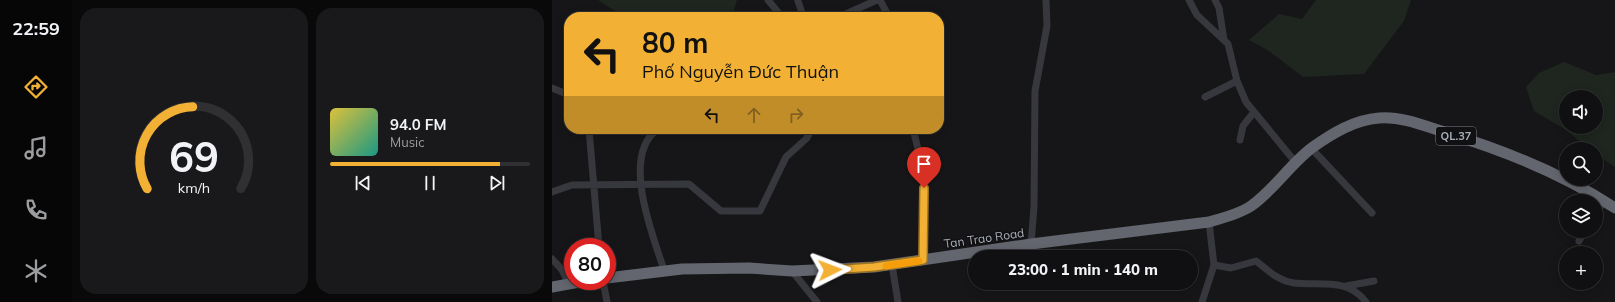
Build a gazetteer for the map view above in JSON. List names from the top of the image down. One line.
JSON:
{"streets":{"highway":["QL.37","Tan Trao Road"]},"crossings":[["QL.37","Tan Trao Road"]],"page":{"tabs":"22:59","turn":["80 m","Phố Nguyễn Đức Thuận"],"map_buttons":"+","song":["94.0 FM","Music"],"limit":"80","trip":"23:00 · 1 min · 140 m","gauge":["69","km/h"]}}
